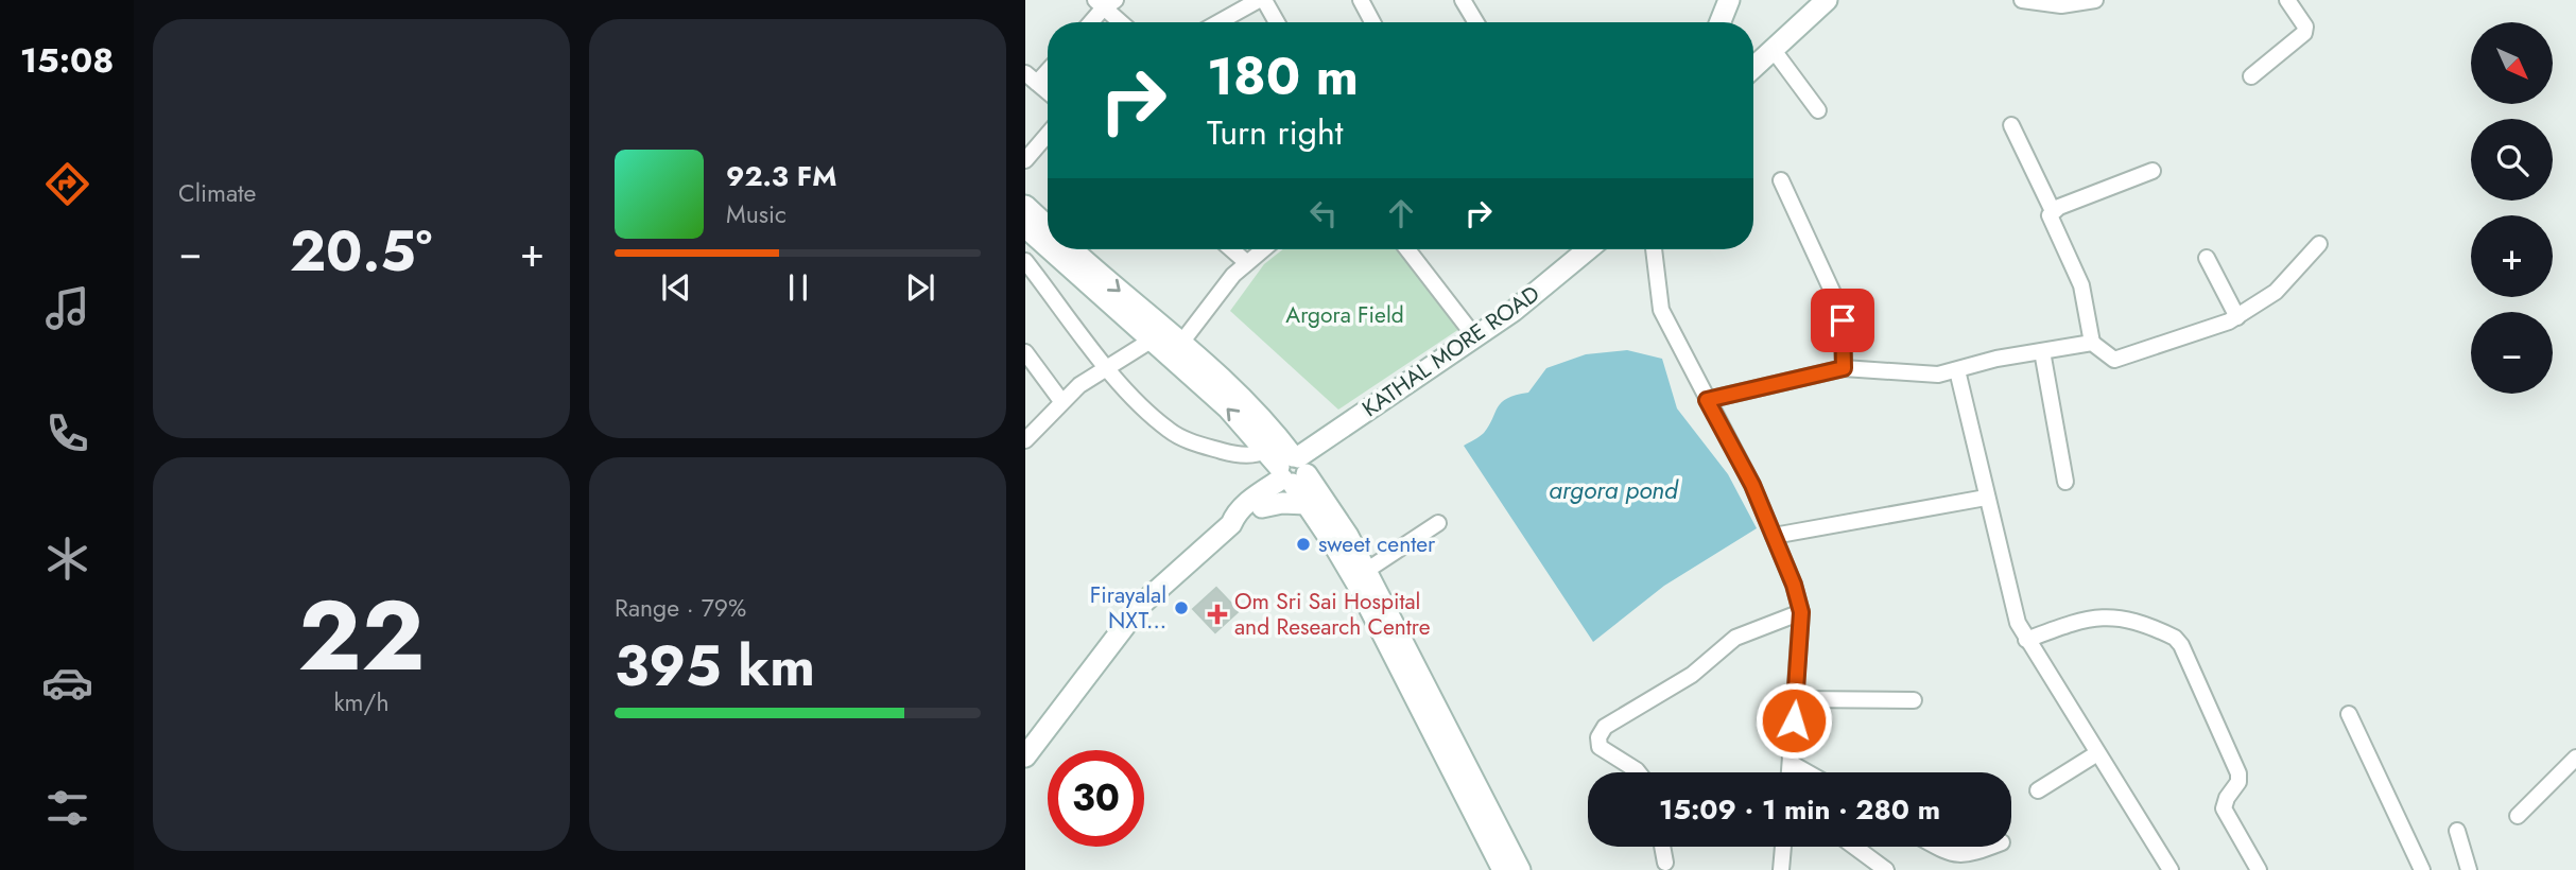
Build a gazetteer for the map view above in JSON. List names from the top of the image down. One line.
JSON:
{"streets":{"main road":["KATHAL MORE ROAD"]},"water":["argora pond"],"parks":["Argora Field"],"places":{"other":["sweet center","Firayalal NXT..."],"health":["Om Sri Sai Hospital and Research Centre"]},"north":"bottom right","page":{"tabs":"15:08","tile":["Climate",["22","km/h"],["Range · 79%","395 km"]],"map_buttons":["+","−"],"turn":["180 m","Turn right"],"song":["92.3 FM","Music"],"heat":["−","20.5°","+"],"limit":"30","trip":"15:09 · 1 min · 280 m"}}
